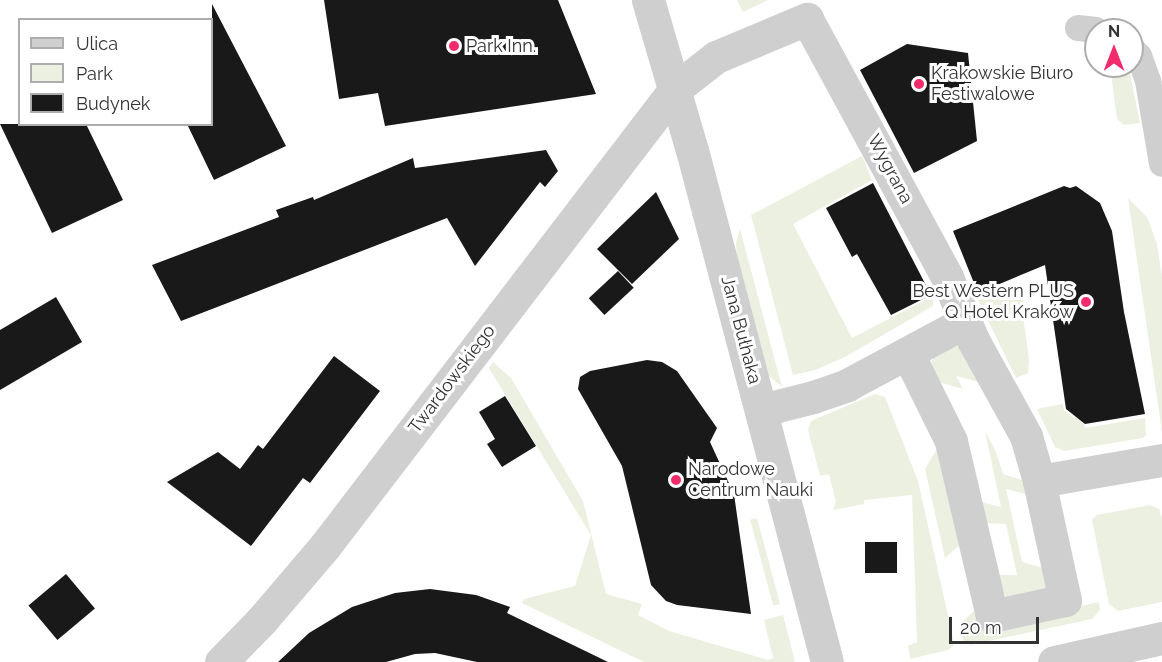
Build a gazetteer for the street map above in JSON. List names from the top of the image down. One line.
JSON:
{"streets":{"street":["Wygrana","Jana Bułhaka","Twardowskiego"]},"crossings":[["Wygrana","Twardowskiego"],["Jana Bułhaka","Twardowskiego"]],"places":["Park Inn.","Krakowskie Biuro Festiwalowe","Best Western PLUS Q Hotel Kraków","Narodowe Centrum Nauki"],"legend":["Ulica","Park","Budynek"],"scale_bar":"20 m","north":"top"}
